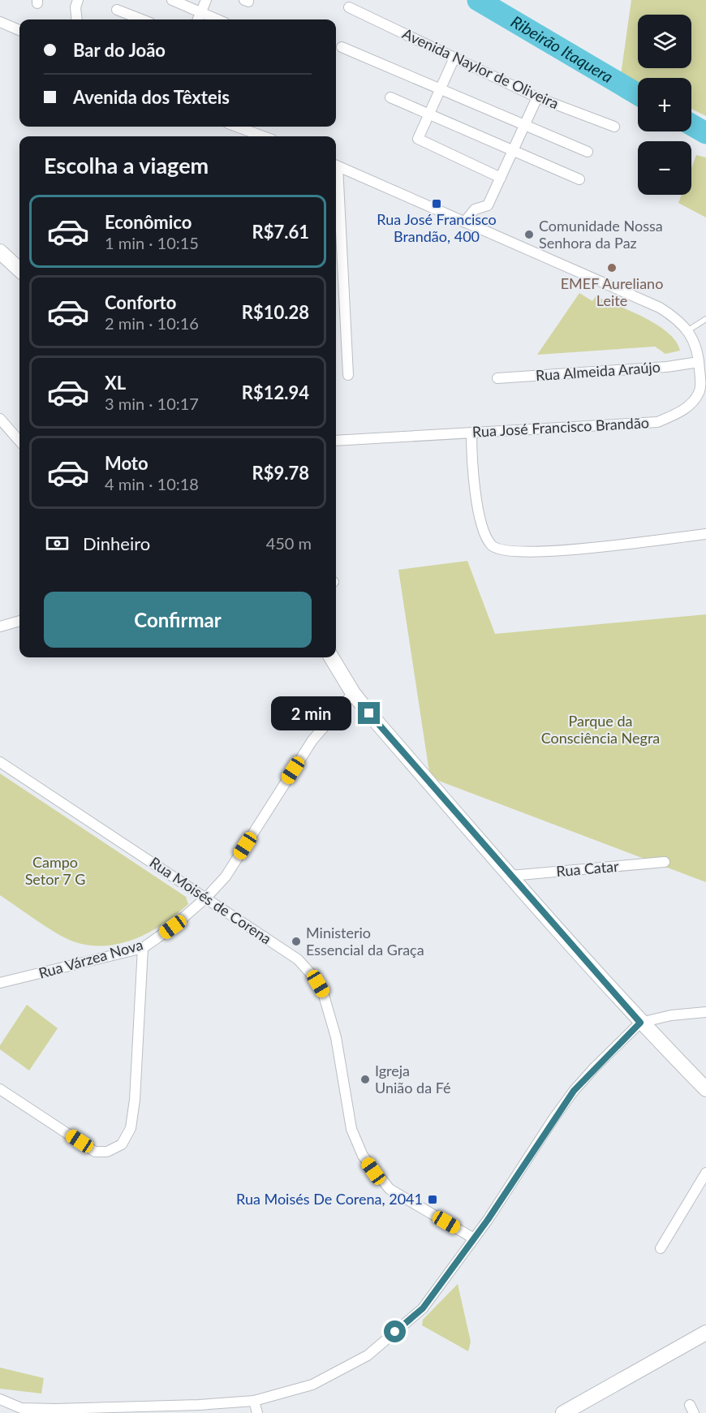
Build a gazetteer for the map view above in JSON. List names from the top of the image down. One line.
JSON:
{"streets":{"street":["Avenida Naylor de Oliveira","Rua Almeida Araújo","Rua José Francisco Brandão","Rua Catar","Rua Moisés de Corena","Rua Várzea Nova"]},"crossings":[["Rua Almeida Araújo","Rua José Francisco Brandão"],["Rua Moisés de Corena","Rua Várzea Nova"]],"water":["Ribeirão Itaquera"],"parks":["Parque da Consciência Negra","Campo Setor 7 G"],"places":{"transit":["Rua José Francisco Brandão, 400","Rua Moisés De Corena, 2041"],"other":["Comunidade Nossa Senhora da Paz","EMEF Aureliano Leite","Ministerio Essencial da Graça","Igreja União da Fé"]},"page":{"map_buttons":["+","−"],"banner":["Bar do João","Avenida dos Têxteis"],"heading":"Escolha a viagem","list":[{"name":"Econômico","note":"1 min · 10:15","value":"R$7.61"},{"name":"Conforto","note":"2 min · 10:16","value":"R$10.28"},{"name":"XL","note":"3 min · 10:17","value":"R$12.94"},{"name":"Moto","note":"4 min · 10:18","value":"R$9.78"}],"pay":["Dinheiro","450 m"],"buttons":"Confirmar","bubble":"2 min"}}
